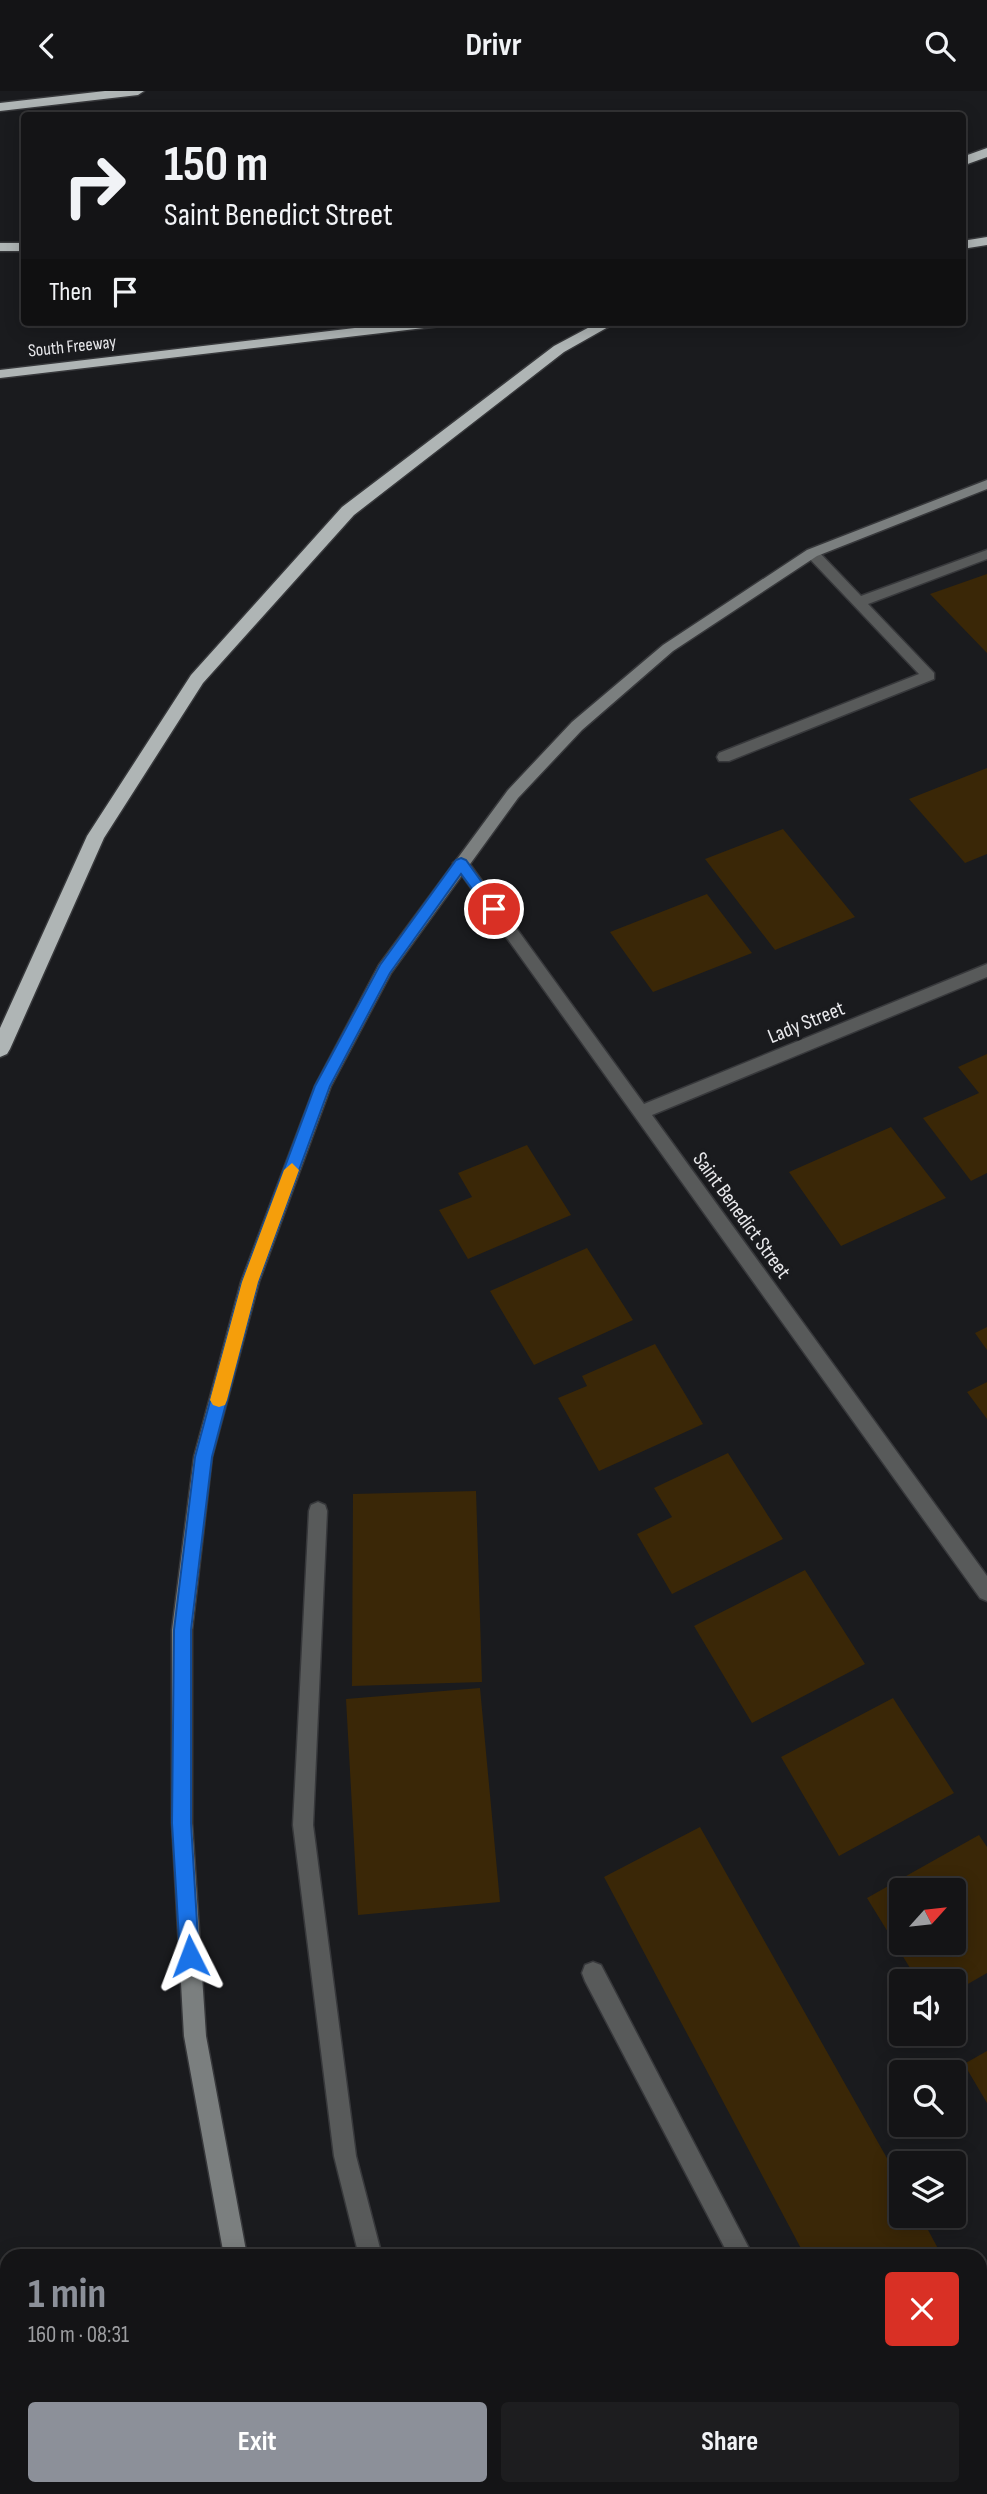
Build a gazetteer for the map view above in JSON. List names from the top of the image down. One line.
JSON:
{"streets":{"highway":["South Freeway"],"street":["Lady Street","Saint Benedict Street"]},"crossings":[["Lady Street","Saint Benedict Street"]],"north":"top right","page":{"header":"Drivr","turn":["150 m","Saint Benedict Street"],"then":"Then","heading":["1 min","160 m · 08:31"],"buttons":["Exit","Share"]}}
